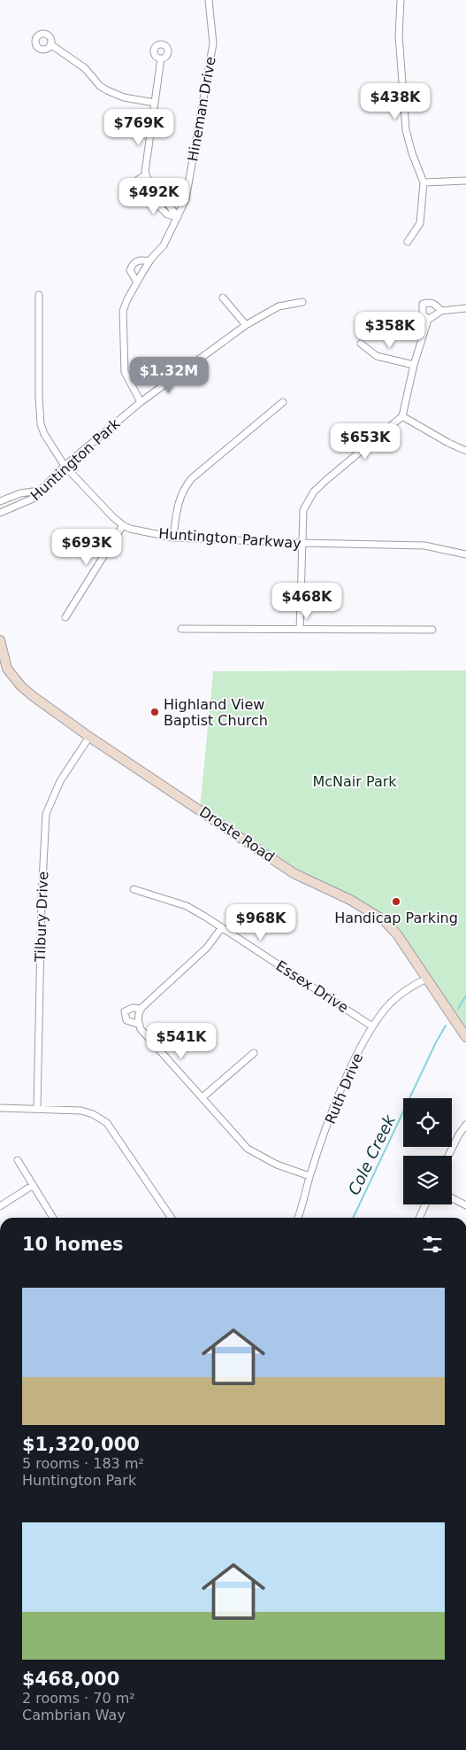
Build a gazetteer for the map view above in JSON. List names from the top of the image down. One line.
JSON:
{"streets":{"street":["Hineman Drive","Huntington Park","Huntington Parkway","Droste Road","Tilbury Drive","Essex Drive","Ruth Drive"]},"crossings":[["Hineman Drive","Huntington Park"],["Huntington Park","Huntington Parkway"],["Droste Road","Tilbury Drive"],["Droste Road","Ruth Drive"],["Essex Drive","Ruth Drive"]],"water":["Cole Creek"],"parks":["McNair Park"],"places":["Highland View Baptist Church","Handicap Parking"],"page":{"price":["$438K","$769K","$492K","$358K","$1.32M","$653K","$693K","$468K","$968K","$541K"],"heading":"10 homes","list":[{"name":"$1,320,000","note":"5 rooms · 183 m² · Huntington Park"},{"name":"$468,000","note":"2 rooms · 70 m² · Cambrian Way"}]}}
